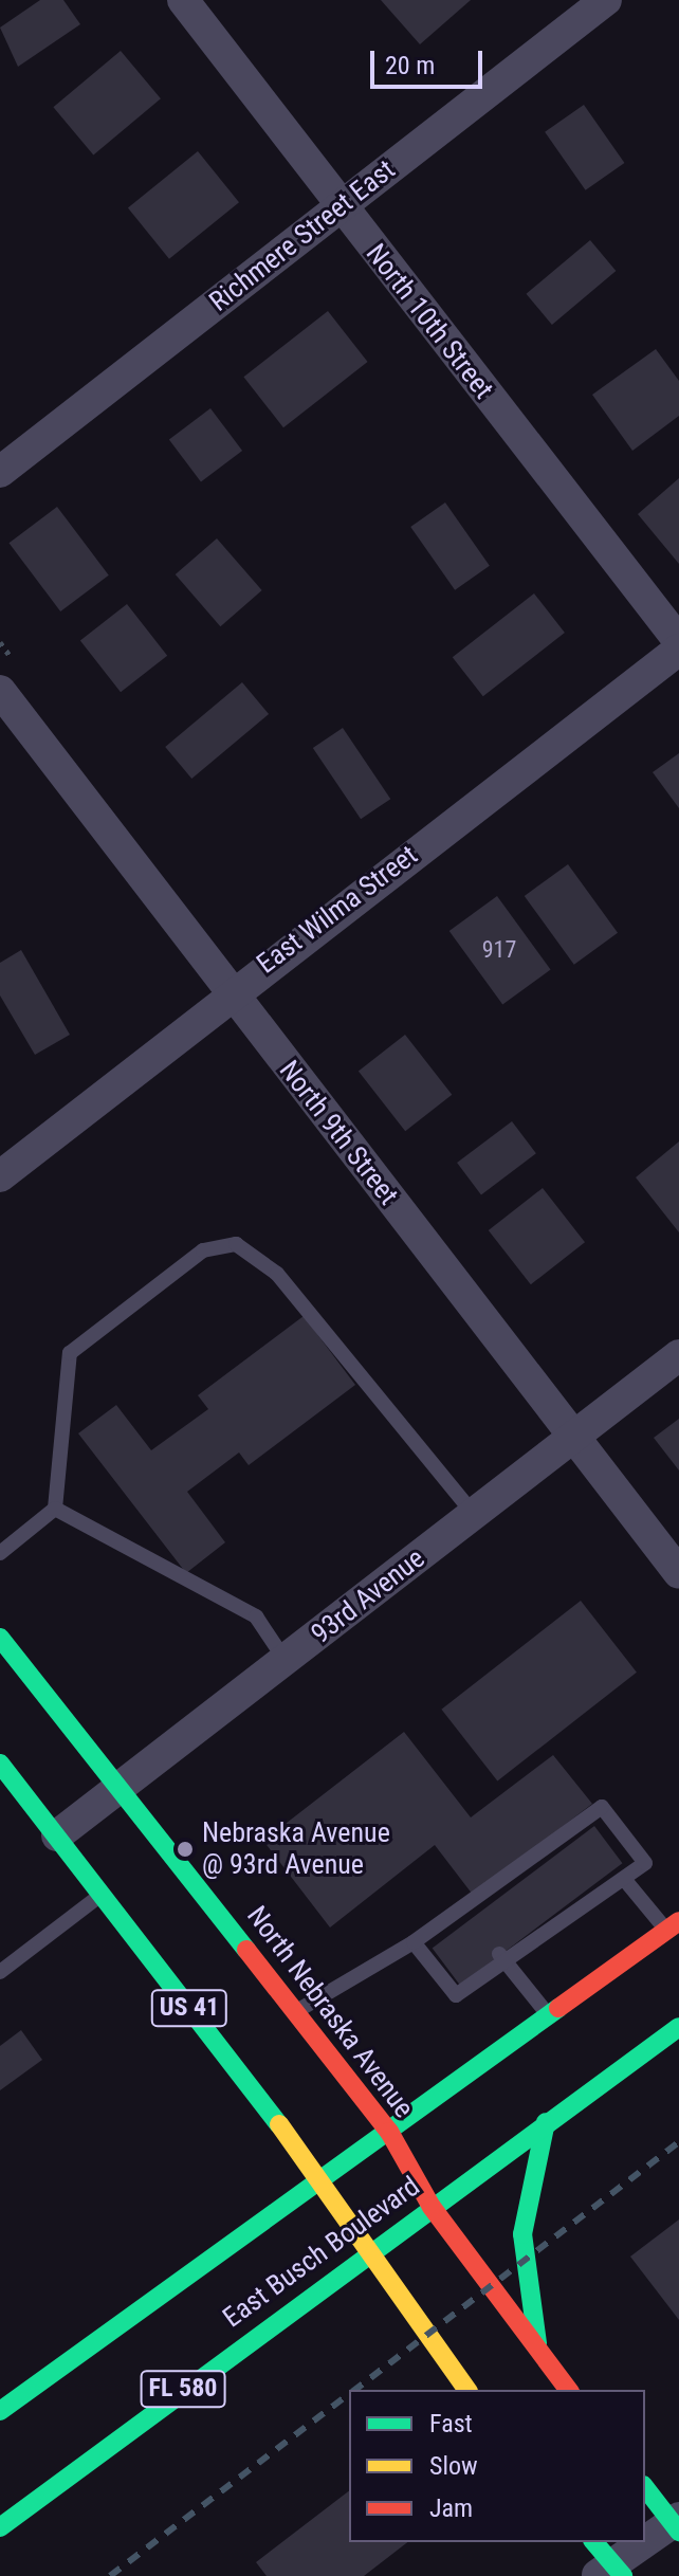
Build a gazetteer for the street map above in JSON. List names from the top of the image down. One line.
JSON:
{"streets":{"main road":["US 41","North Nebraska Avenue","East Busch Boulevard","FL 580"],"street":["Richmere Street East","North 10th Street","East Wilma Street","North 9th Street","93rd Avenue"]},"crossings":[["Richmere Street East","North 10th Street"],["East Wilma Street","North 9th Street"],["North 9th Street","93rd Avenue"],["93rd Avenue","US 41"],["93rd Avenue","North Nebraska Avenue"],["US 41","East Busch Boulevard"],["North Nebraska Avenue","East Busch Boulevard"]],"places":["Nebraska Avenue @ 93rd Avenue"],"house_numbers":["917"],"legend":["Fast","Slow","Jam"],"scale_bar":"20 m"}
